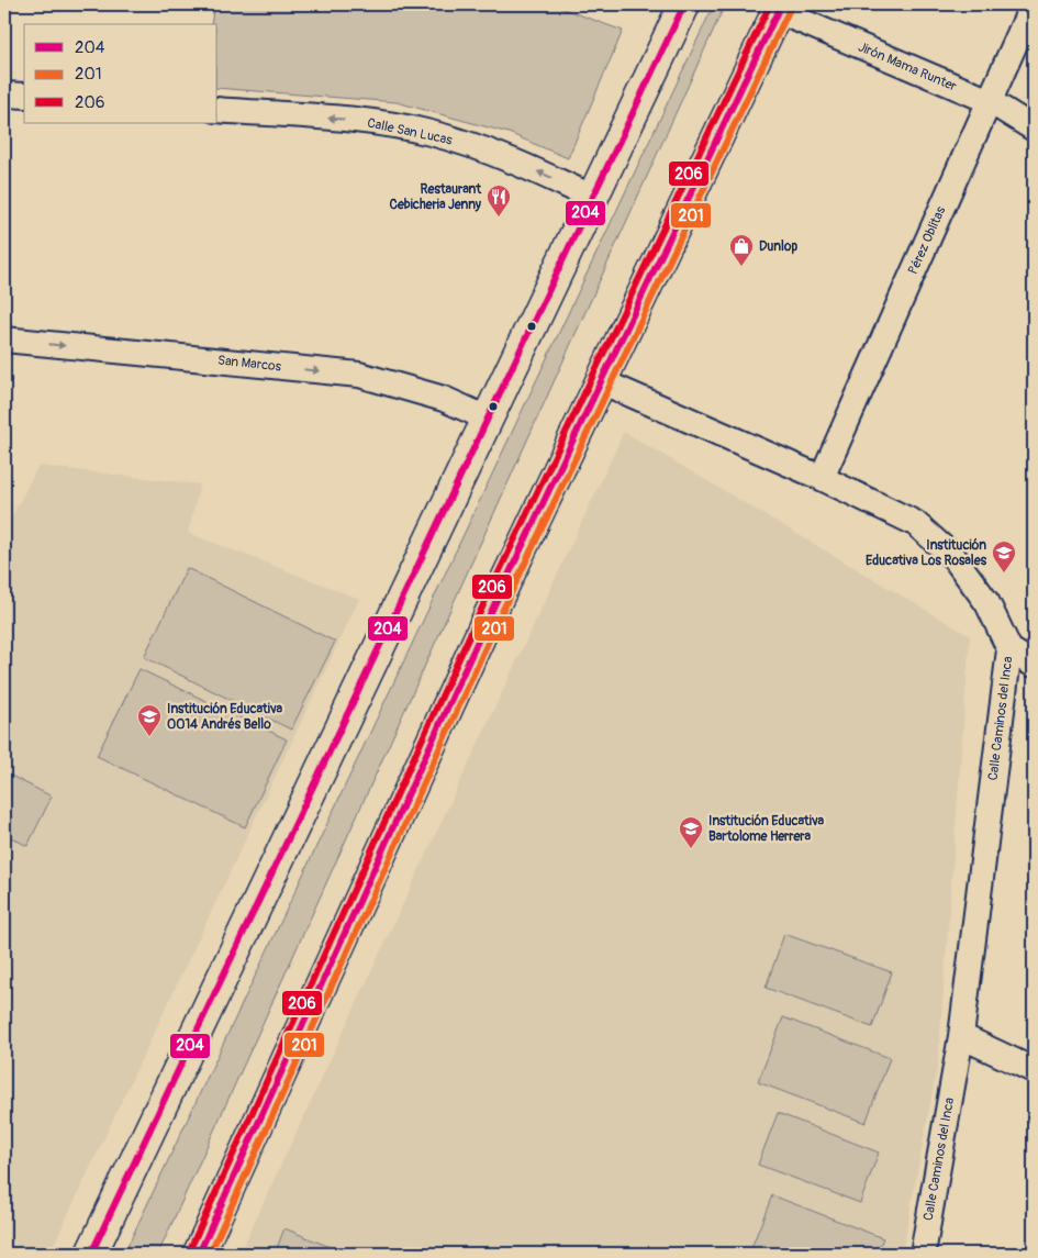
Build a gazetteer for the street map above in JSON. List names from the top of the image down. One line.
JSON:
{"streets":{"street":["Jirón Mama Runter","Calle San Lucas","Pérez Oblitas","San Marcos","Calle Caminos del Inca"]},"crossings":[["Jirón Mama Runter","Pérez Oblitas"],["Pérez Oblitas","Calle Caminos del Inca"]],"one_way":["Calle San Lucas","San Marcos"],"places":{"restaurant":["Restaurant Cebicheria Jenny"],"shop":["Dunlop"],"school or university":["Institución Educativa Los Rosales","Institución Educativa 0014 Andrés Bello","Institución Educativa Bartolome Herrera"]},"lines":["transit line 204","transit line 206","transit line 201"],"legend":["204","201","206"]}
